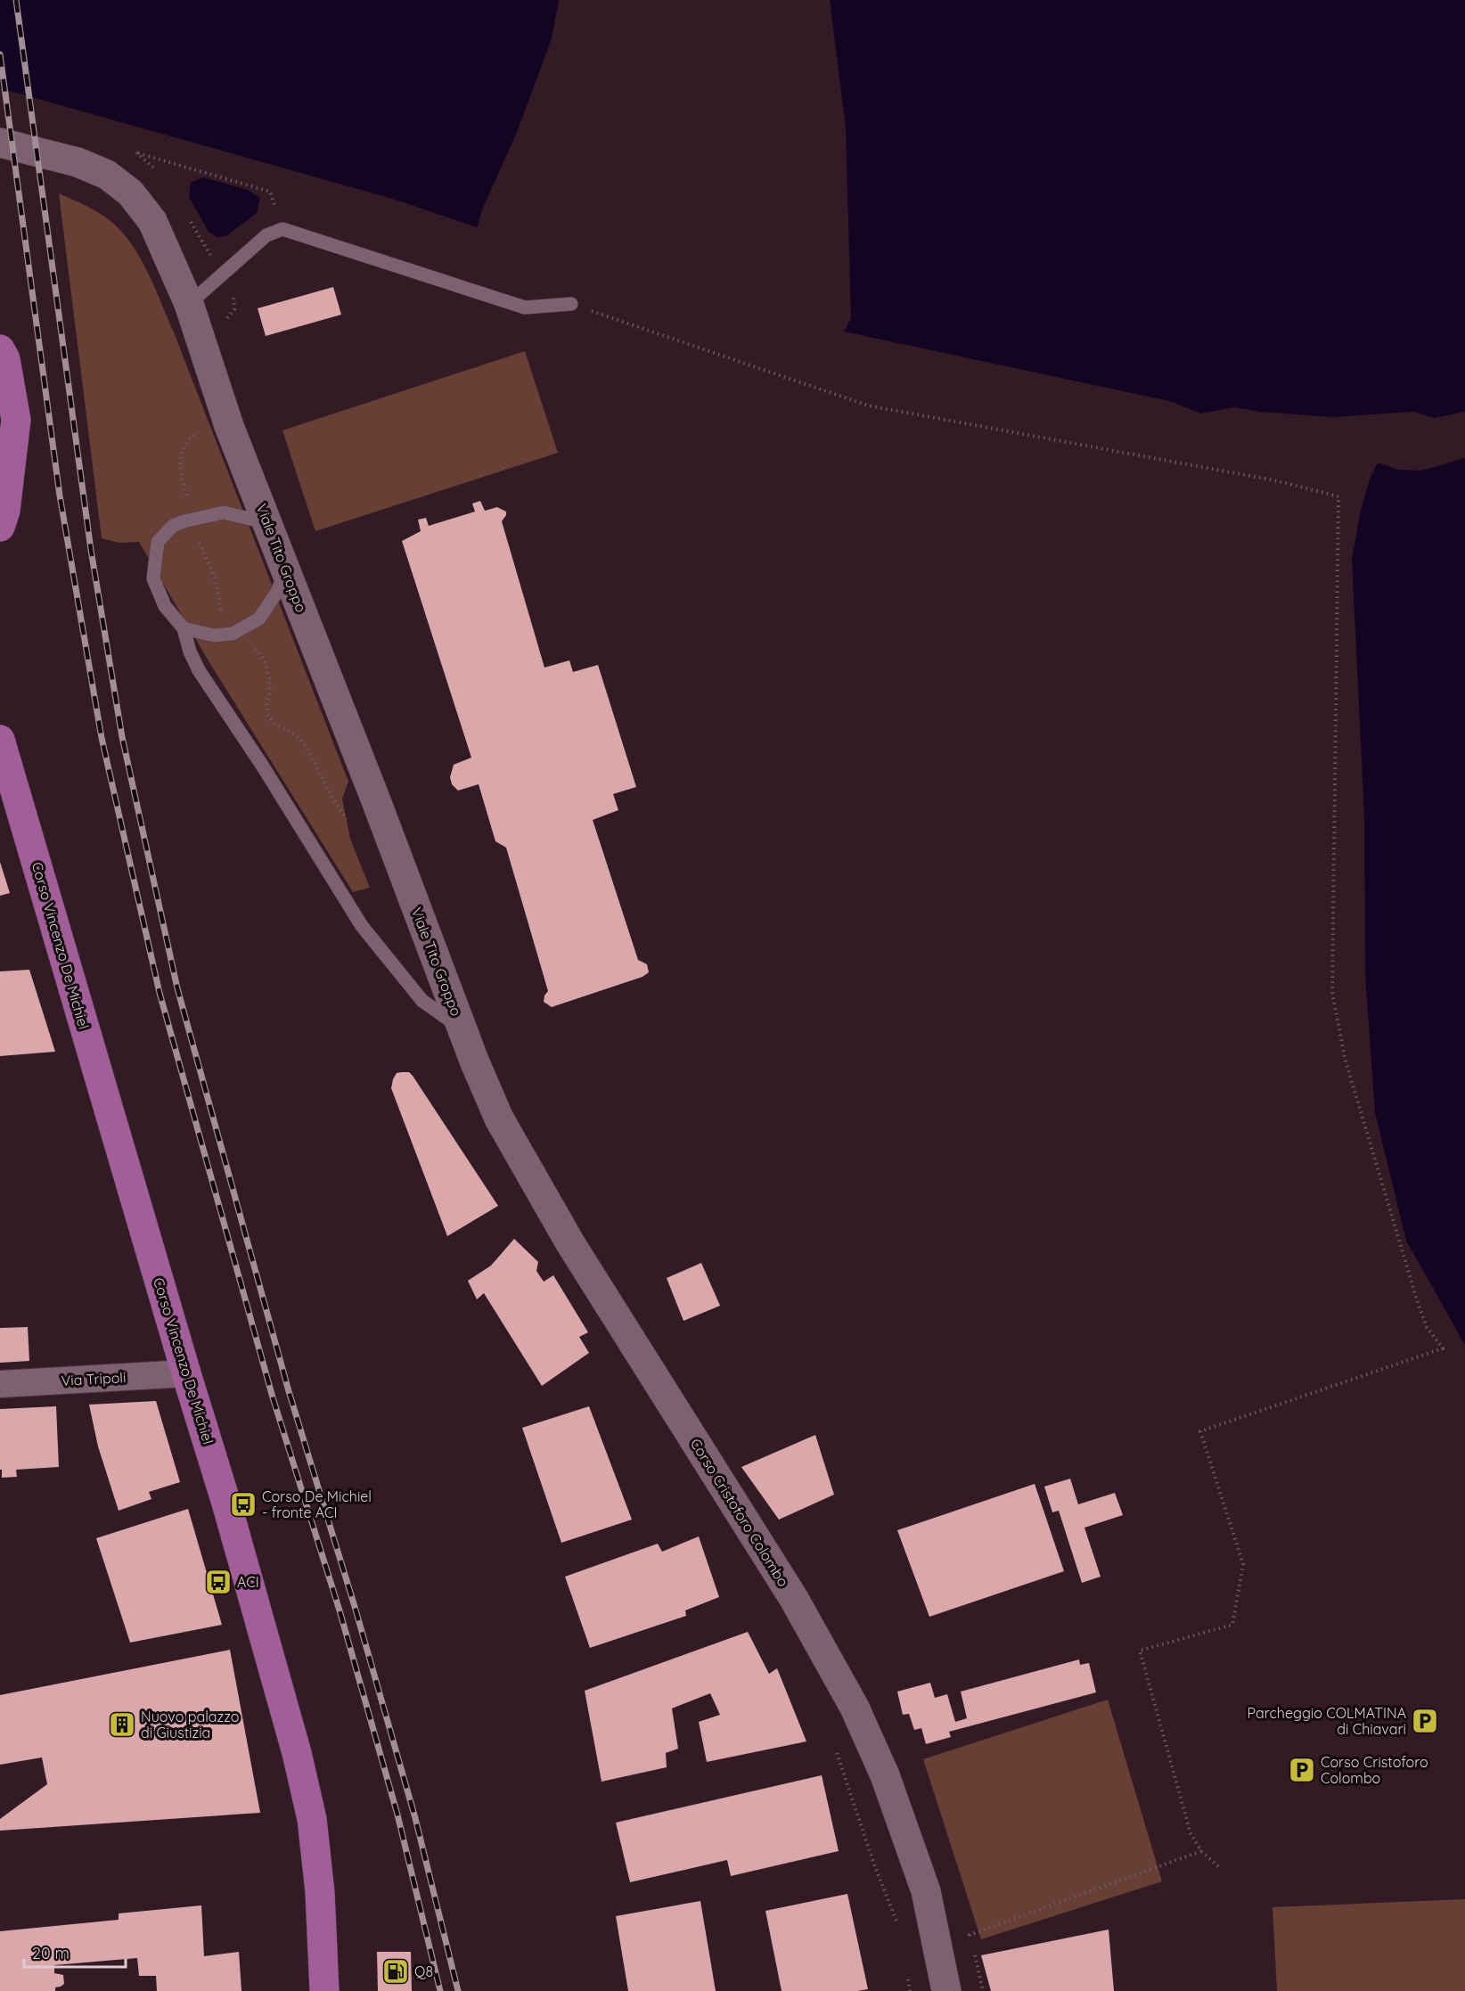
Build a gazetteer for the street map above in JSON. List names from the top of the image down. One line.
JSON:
{"streets":{"main road":["Corso Vincenzo De Michiel"],"street":["Viale Tito Groppo","Via Tripoli","Corso Cristoforo Colombo"]},"crossings":[["Viale Tito Groppo","Corso Cristoforo Colombo"],["Corso Vincenzo De Michiel","Via Tripoli"]],"places":{"bus stop":["Corso De Michiel - fronte ACI","ACI"],"parking":["Parcheggio COLMATINA di Chiavari","Corso Cristoforo Colombo"],"building":["Nuovo palazzo di Giustizia"],"fuel station":["Q8"]},"scale_bar":"20 m"}
